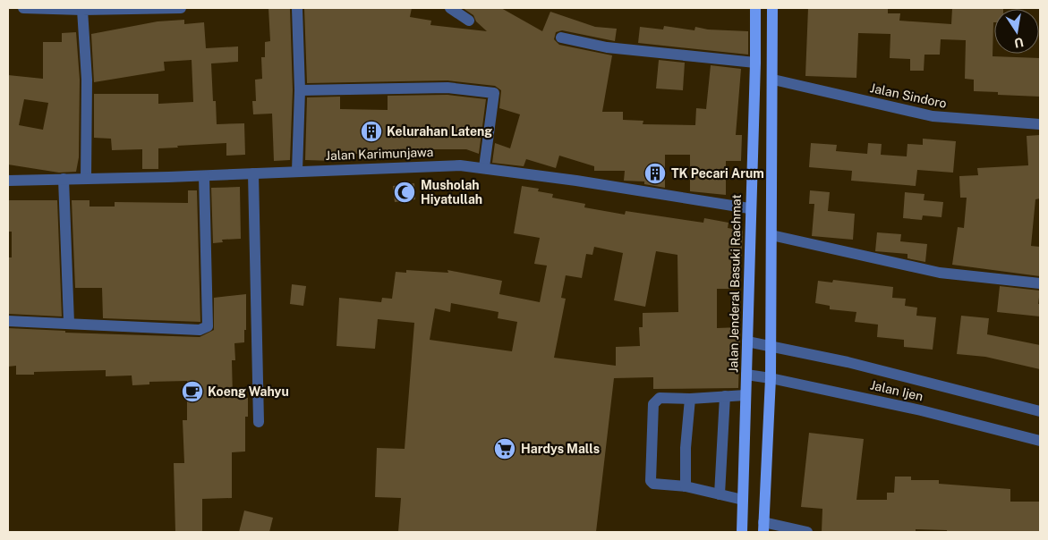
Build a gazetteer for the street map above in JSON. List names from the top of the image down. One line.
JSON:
{"streets":{"main road":["Jalan Jenderal Basuki Rachmat"],"street":["Jalan Sindoro","Jalan Karimunjawa","Jalan Ijen"]},"crossings":[["Jalan Karimunjawa","Jalan Jenderal Basuki Rachmat"],["Jalan Jenderal Basuki Rachmat","Jalan Ijen"]],"places":{"building":["Kelurahan Lateng","TK Pecari Arum"],"mosque":["Musholah Hiyatullah"],"cafe":["Koeng Wahyu"],"supermarket":["Hardys Malls"]},"north":"bottom"}
